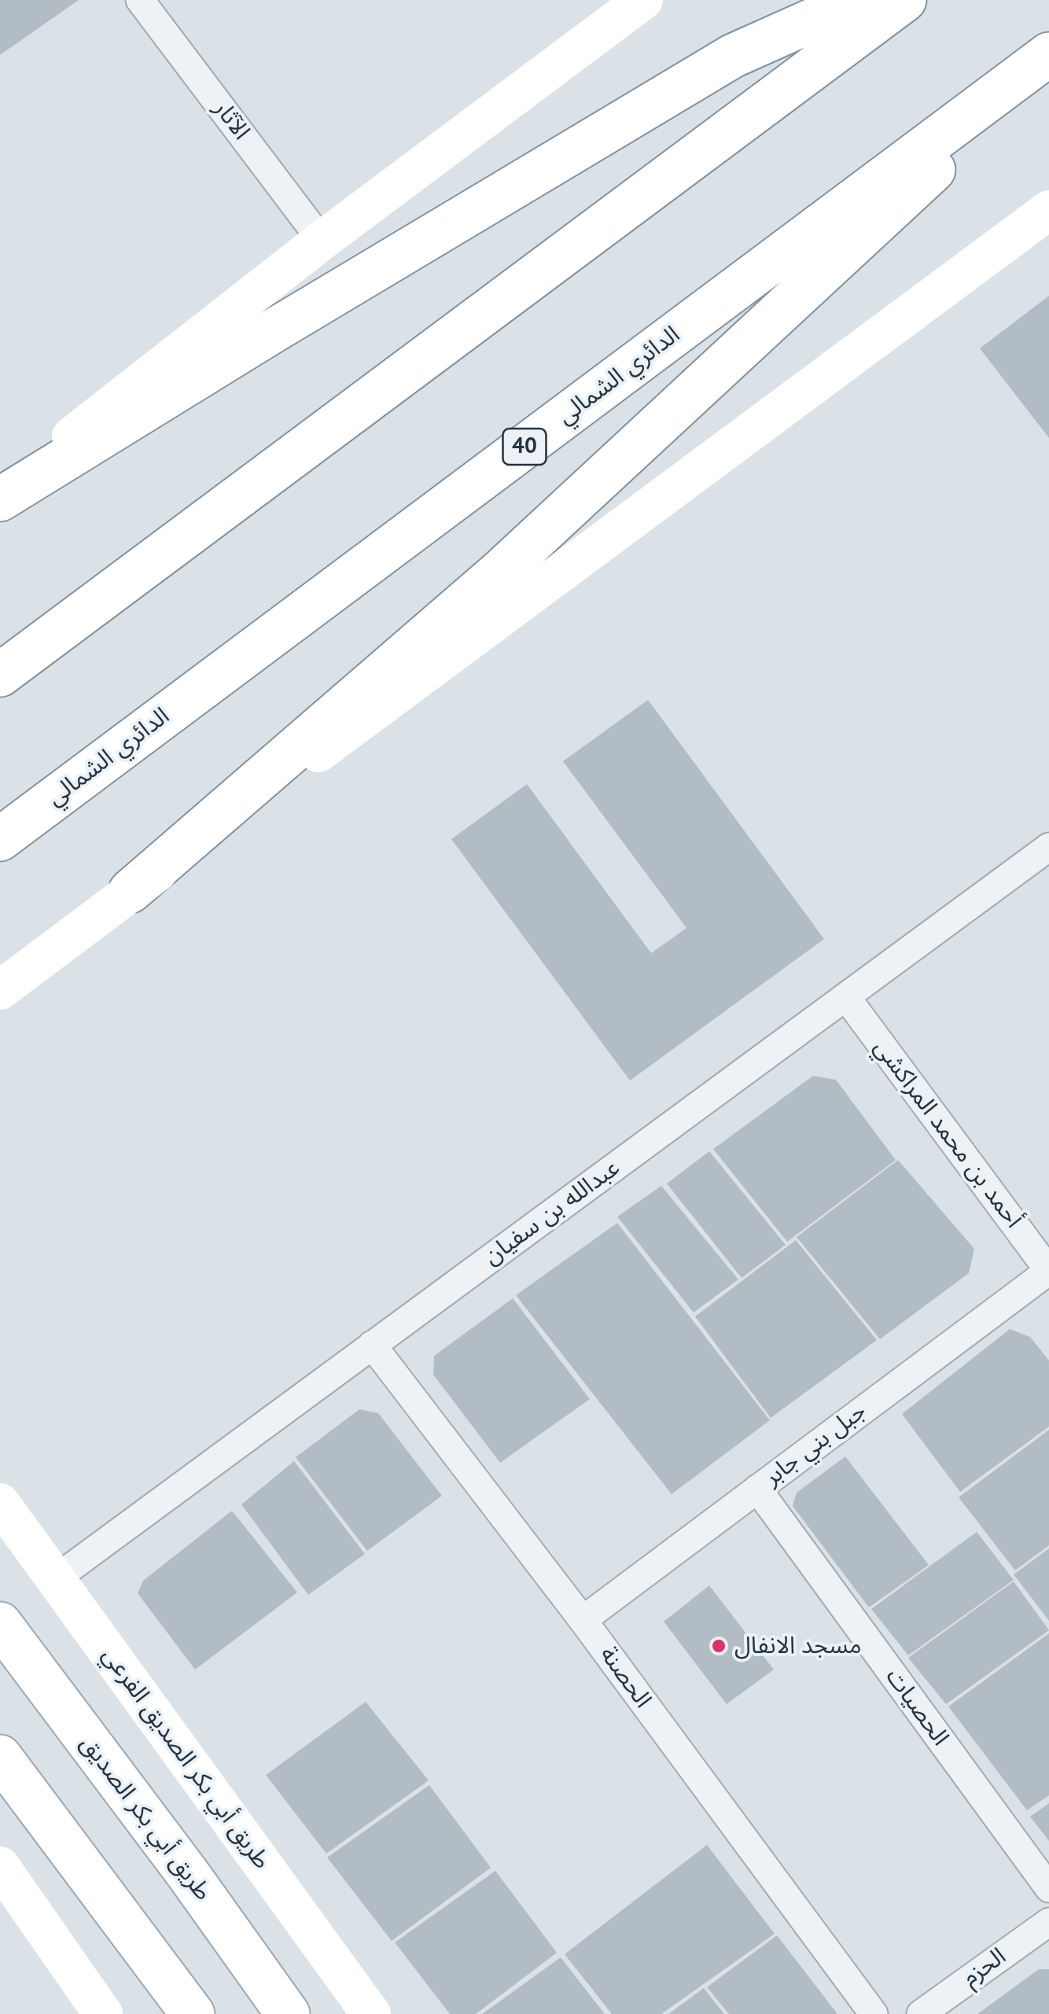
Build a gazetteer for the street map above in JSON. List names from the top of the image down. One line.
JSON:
{"streets":{"main road":["الدائري الشمالي","40","طريق أبي بكر الصديق"],"street":["الآثار","أحمد بن محمد المراكشي","عبدالله بن سفيان","جبل بني جابر","الحصنة","الحصيات","طريق أبي بكر الصديق الفرعي","الحزم"]},"crossings":[["أحمد بن محمد المراكشي","عبدالله بن سفيان"],["أحمد بن محمد المراكشي","جبل بني جابر"],["عبدالله بن سفيان","الحصنة"],["عبدالله بن سفيان","طريق أبي بكر الصديق الفرعي"],["جبل بني جابر","الحصنة"],["جبل بني جابر","الحصيات"]],"places":["مسجد الانفال"]}
